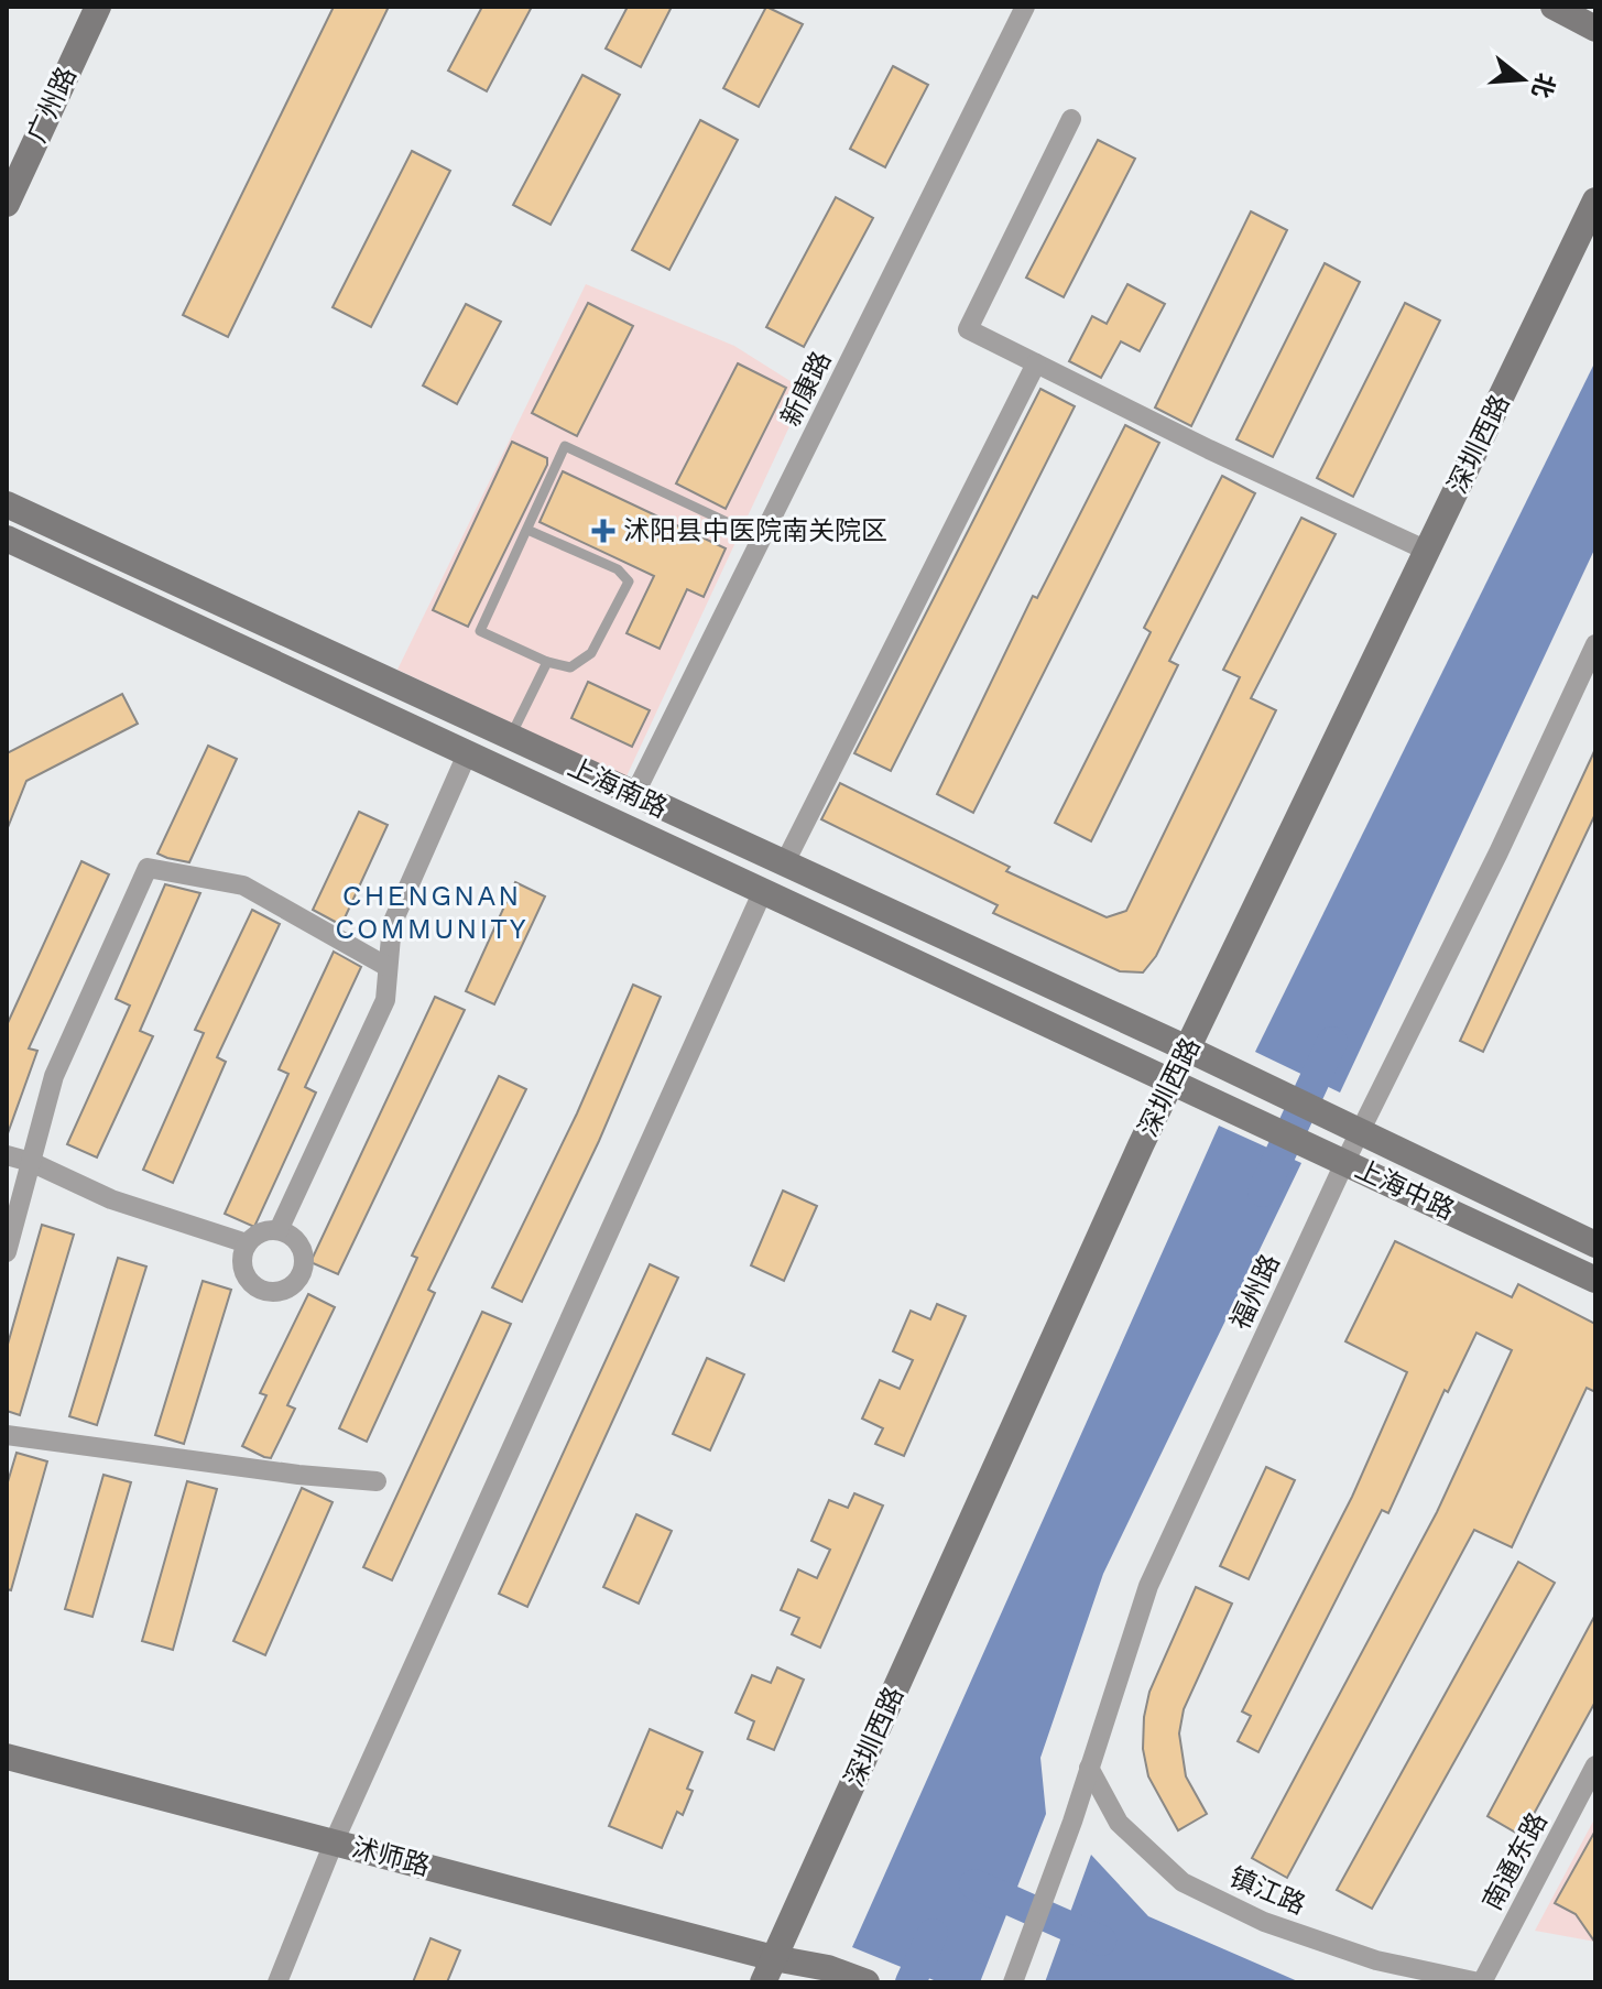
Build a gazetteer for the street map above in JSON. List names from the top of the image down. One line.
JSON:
{"streets":{"main road":["广州路","深圳西路","上海南路","上海中路","沭师路"],"street":["新康路","福州路","南通东路","镇江路"]},"crossings":[["新康路","上海南路"],["深圳西路","上海南路"],["深圳西路","沭师路"],["上海南路","上海中路"],["上海中路","福州路"],["福州路","镇江路"],["南通东路","镇江路"]],"districts":["CHENGNAN COMMUNITY"],"places":{"health":["沭阳县中医院南关院区"]},"north":"right"}
